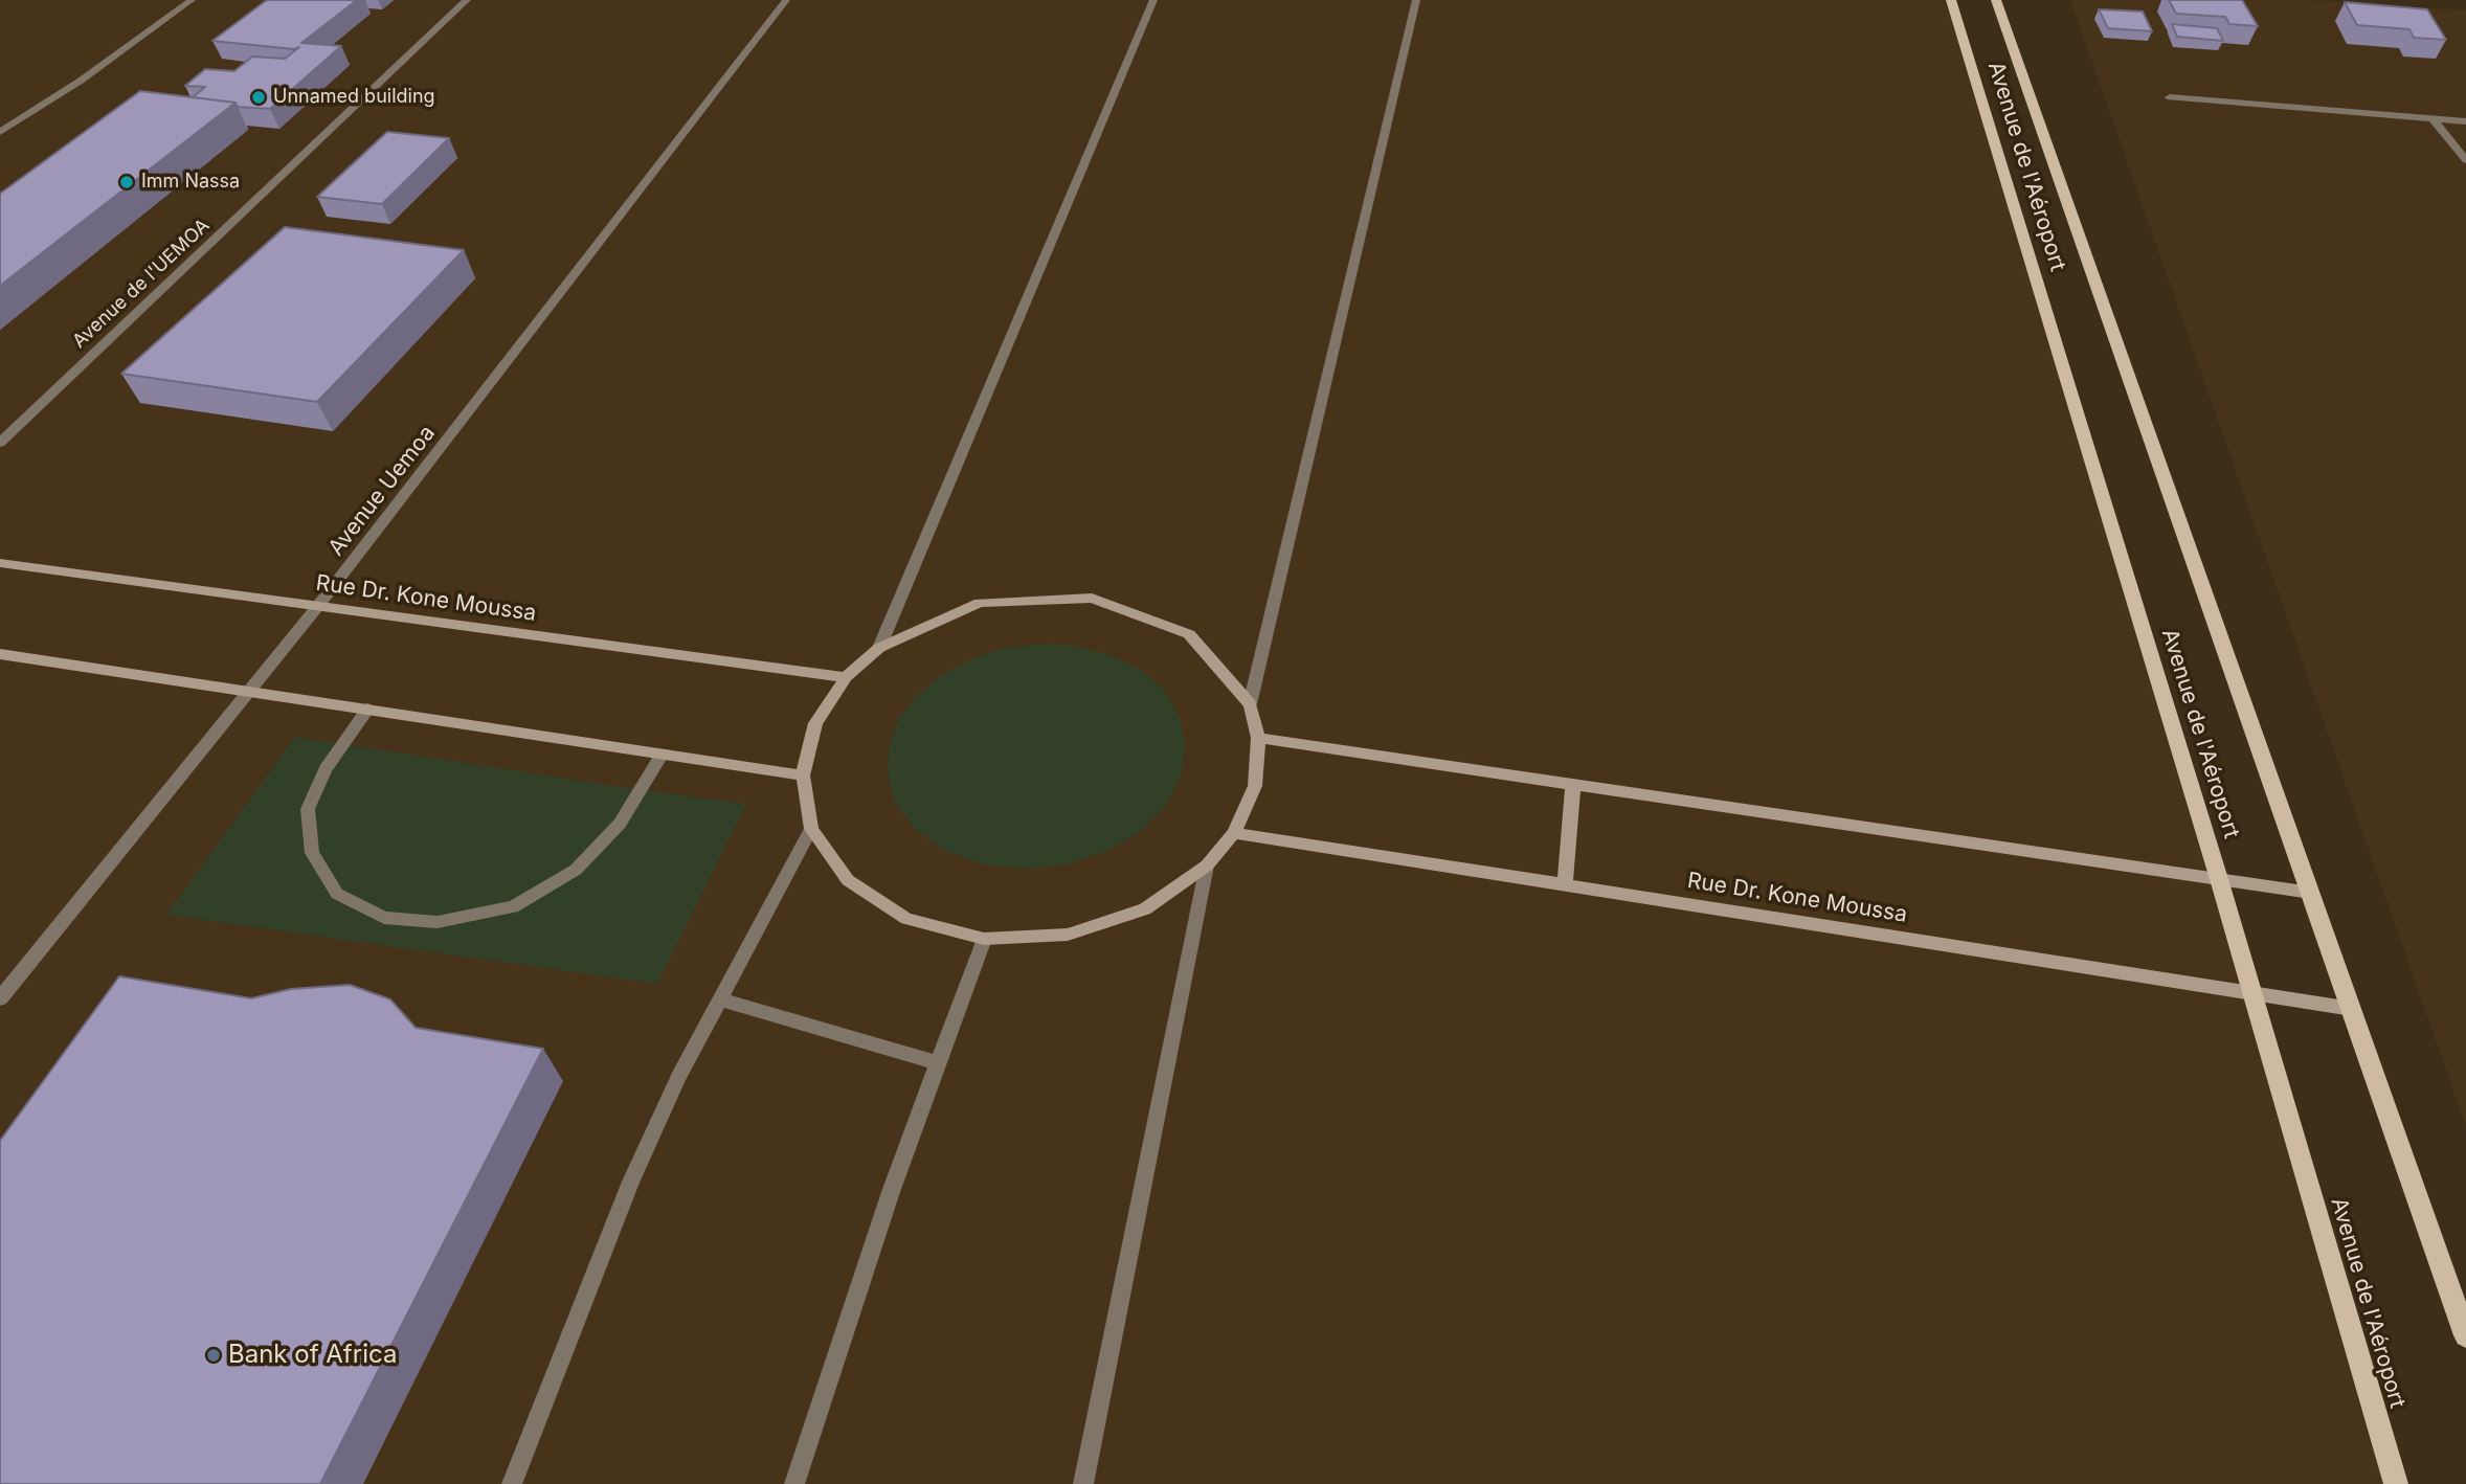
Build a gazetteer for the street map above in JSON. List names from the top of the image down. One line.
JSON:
{"streets":{"main road":["Avenue de l'Aéroport"],"street":["Avenue de l'UEMOA","Avenue Uemoa","Rue Dr. Kone Moussa"]},"crossings":[["Avenue de l'Aéroport","Rue Dr. Kone Moussa"],["Avenue Uemoa","Rue Dr. Kone Moussa"]],"places":["Unnamed building","Imm Nassa","Bank of Africa"]}
